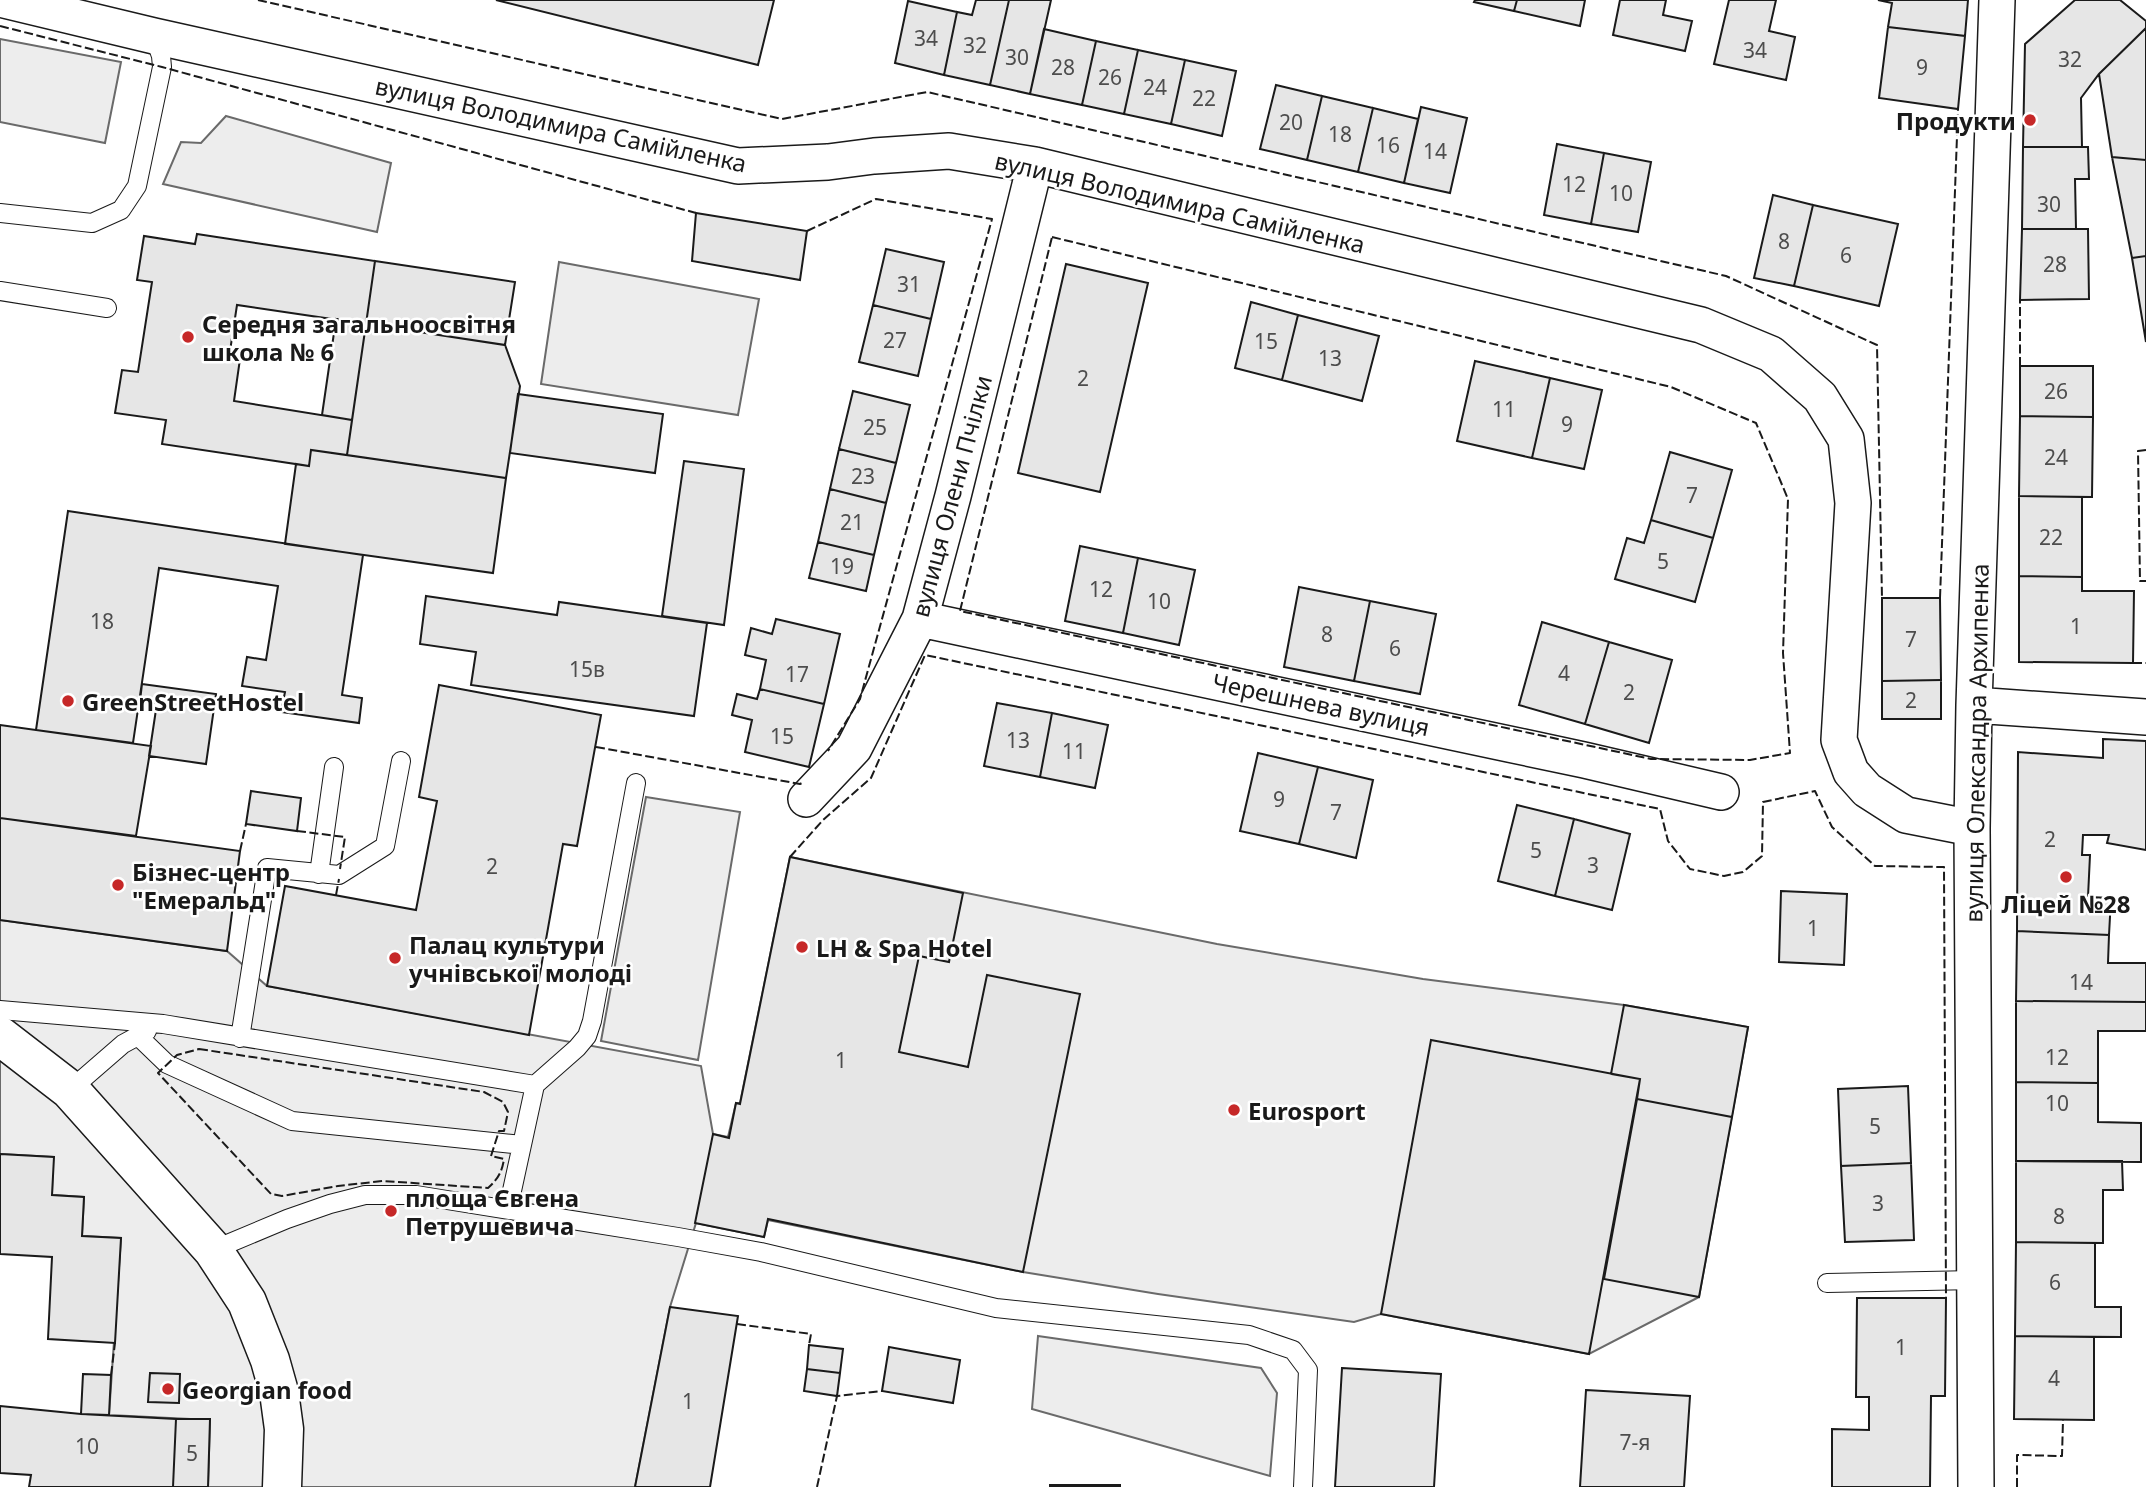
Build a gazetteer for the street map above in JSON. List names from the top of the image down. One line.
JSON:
{"streets":{"street":["вулиця Володимира Самійленка","вулиця Олени Пчілки","Черешнева вулиця","вулиця Олександра Архипенка"]},"crossings":[["вулиця Володимира Самійленка","вулиця Олени Пчілки"],["вулиця Володимира Самійленка","вулиця Олександра Архипенка"],["вулиця Олени Пчілки","Черешнева вулиця"]],"places":["Продукти","Середня загальноосвітня школа № 6","GreenStreetHostel","Ліцей №28","Бізнес-центр \"Емеральд\"","LH & Spa Hotel","Палац культури учнівської молоді","Eurosport","площа Євгена Петрушевича","Georgian food"],"house_numbers":["34","32","34","30","32","28","9","26","24","22","20","18","16","14","12","10","30","8","6","28","31","27","15","13","2","26","11","9","25","24","23","7","21","22","5","19","12","10","18","1","8","7","6","15в","4","17","2","2","15","13","11","9","7","2","5","3","2","1","14","12","1","10","5","3","8","6","1","4","1","7-я","10","5"]}
